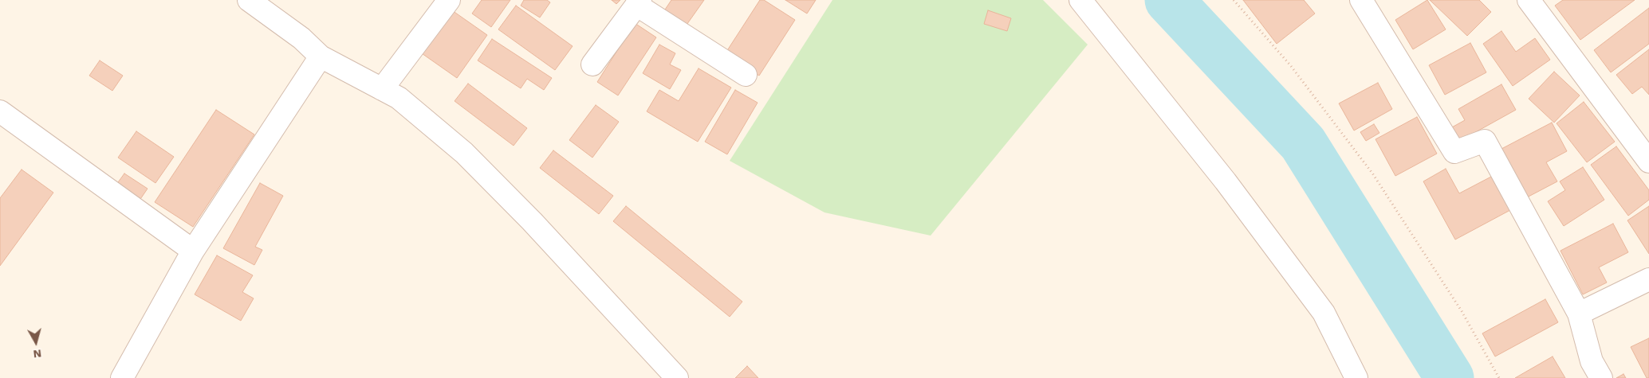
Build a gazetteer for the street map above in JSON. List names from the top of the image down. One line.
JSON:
{"north":"bottom"}
